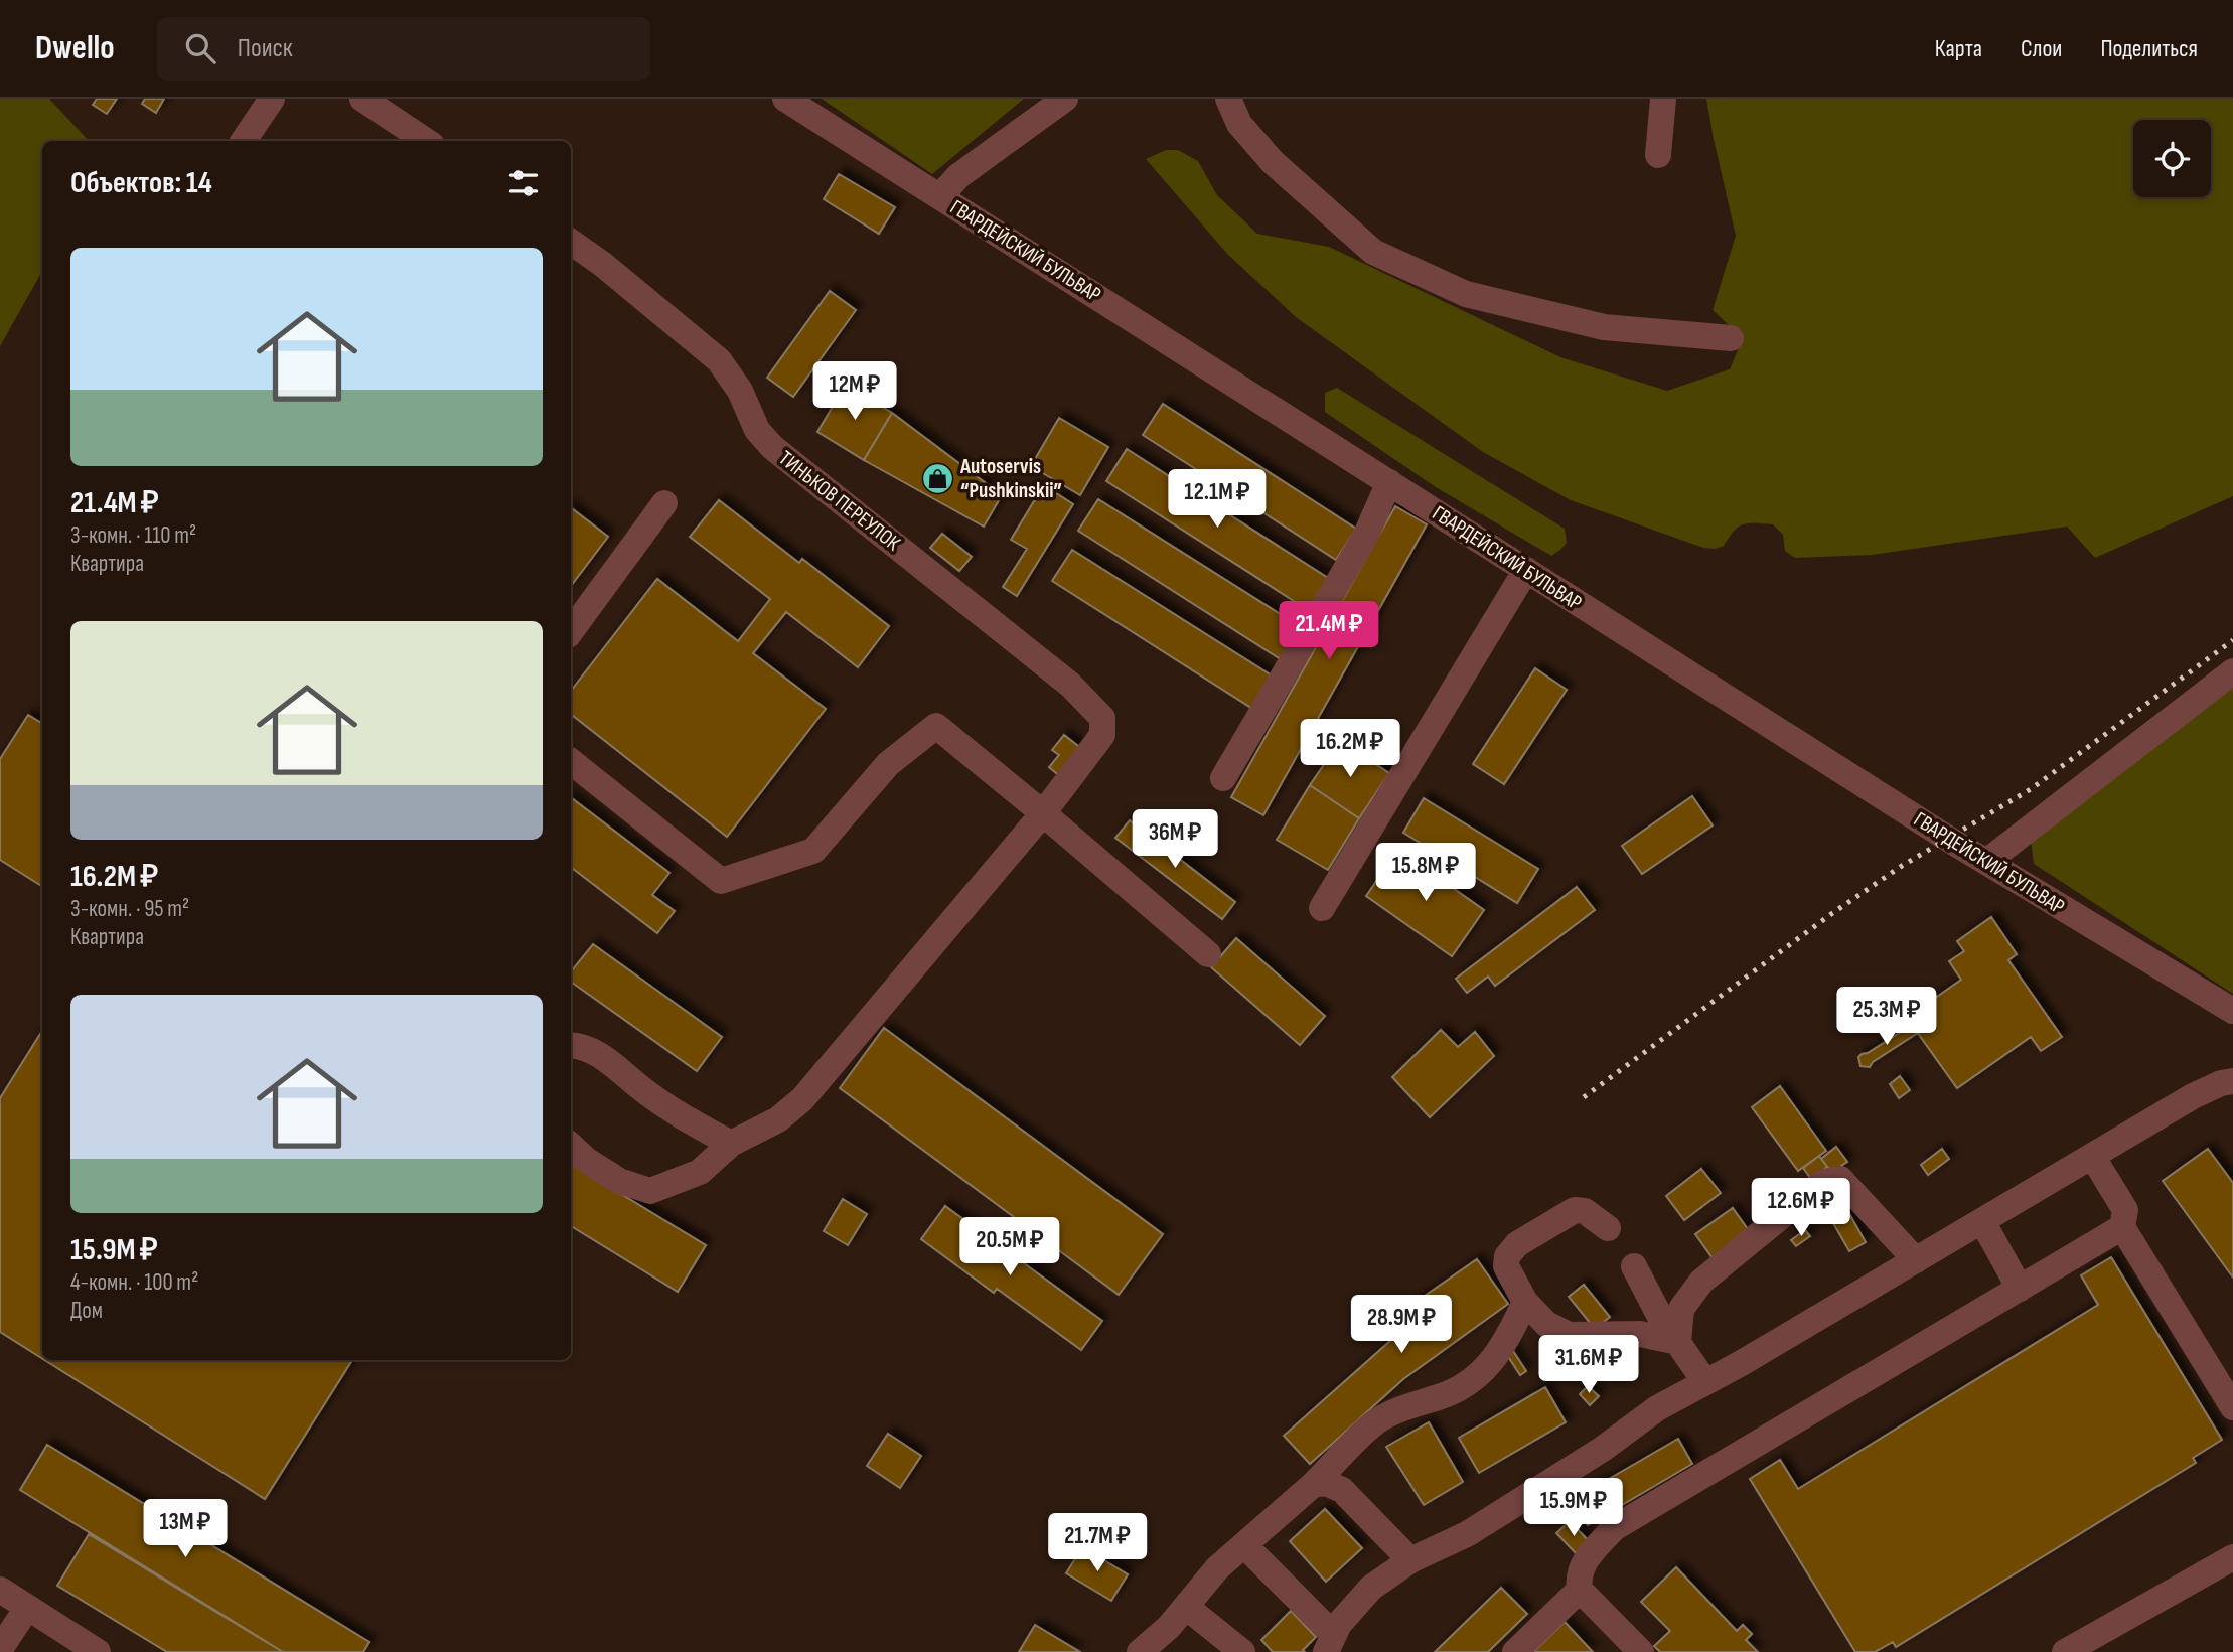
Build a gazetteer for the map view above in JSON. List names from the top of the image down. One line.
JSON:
{"streets":{"street":["ГВАРДЕЙСКИЙ БУЛЬВАР","ТИНЬКОВ ПЕРЕУЛОК"]},"places":{"shop":["Autoservis “Pushkinskii”"]},"page":{"header":"Dwello","search":"Поиск","nav":["Карта","Слои","Поделиться"],"heading":"Объектов: 14","list":[{"name":"21.4M ₽","note":"3-комн. · 110 m² · Квартира"},{"name":"16.2M ₽","note":"3-комн. · 95 m² · Квартира"},{"name":"15.9M ₽","note":"4-комн. · 100 m² · Дом"}],"price":["12M ₽","12.1M ₽","21.4M ₽","16.2M ₽","36M ₽","15.8M ₽","25.3M ₽","12.6M ₽","20.5M ₽","28.9M ₽","31.6M ₽","15.9M ₽","13M ₽","21.7M ₽"]}}
